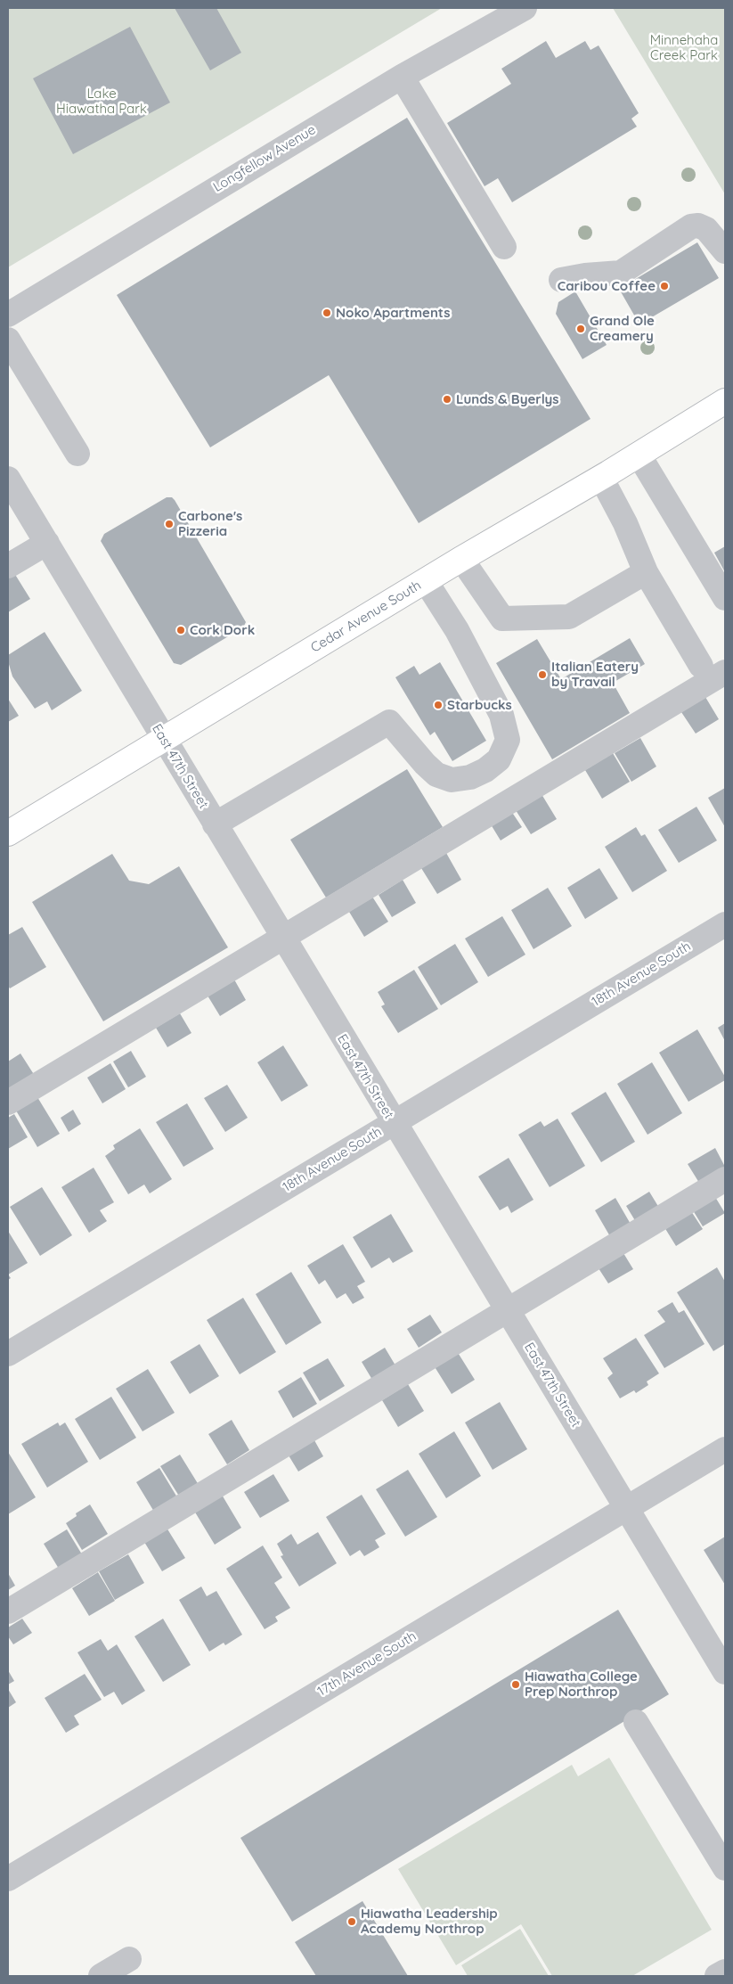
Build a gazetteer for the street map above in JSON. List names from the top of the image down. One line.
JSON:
{"streets":{"main road":["Cedar Avenue South"],"street":["Longfellow Avenue","East 47th Street","18th Avenue South","17th Avenue South"]},"crossings":[["Cedar Avenue South","East 47th Street"],["East 47th Street","18th Avenue South"],["East 47th Street","17th Avenue South"]],"parks":["Minnehaha Creek Park","Lake Hiawatha Park"],"places":["Caribou Coffee","Noko Apartments","Grand Ole Creamery","Lunds & Byerlys","Carbone's Pizzeria","Cork Dork","Italian Eatery by Travail","Starbucks","Hiawatha College Prep Northrop","Hiawatha Leadership Academy Northrop"]}
